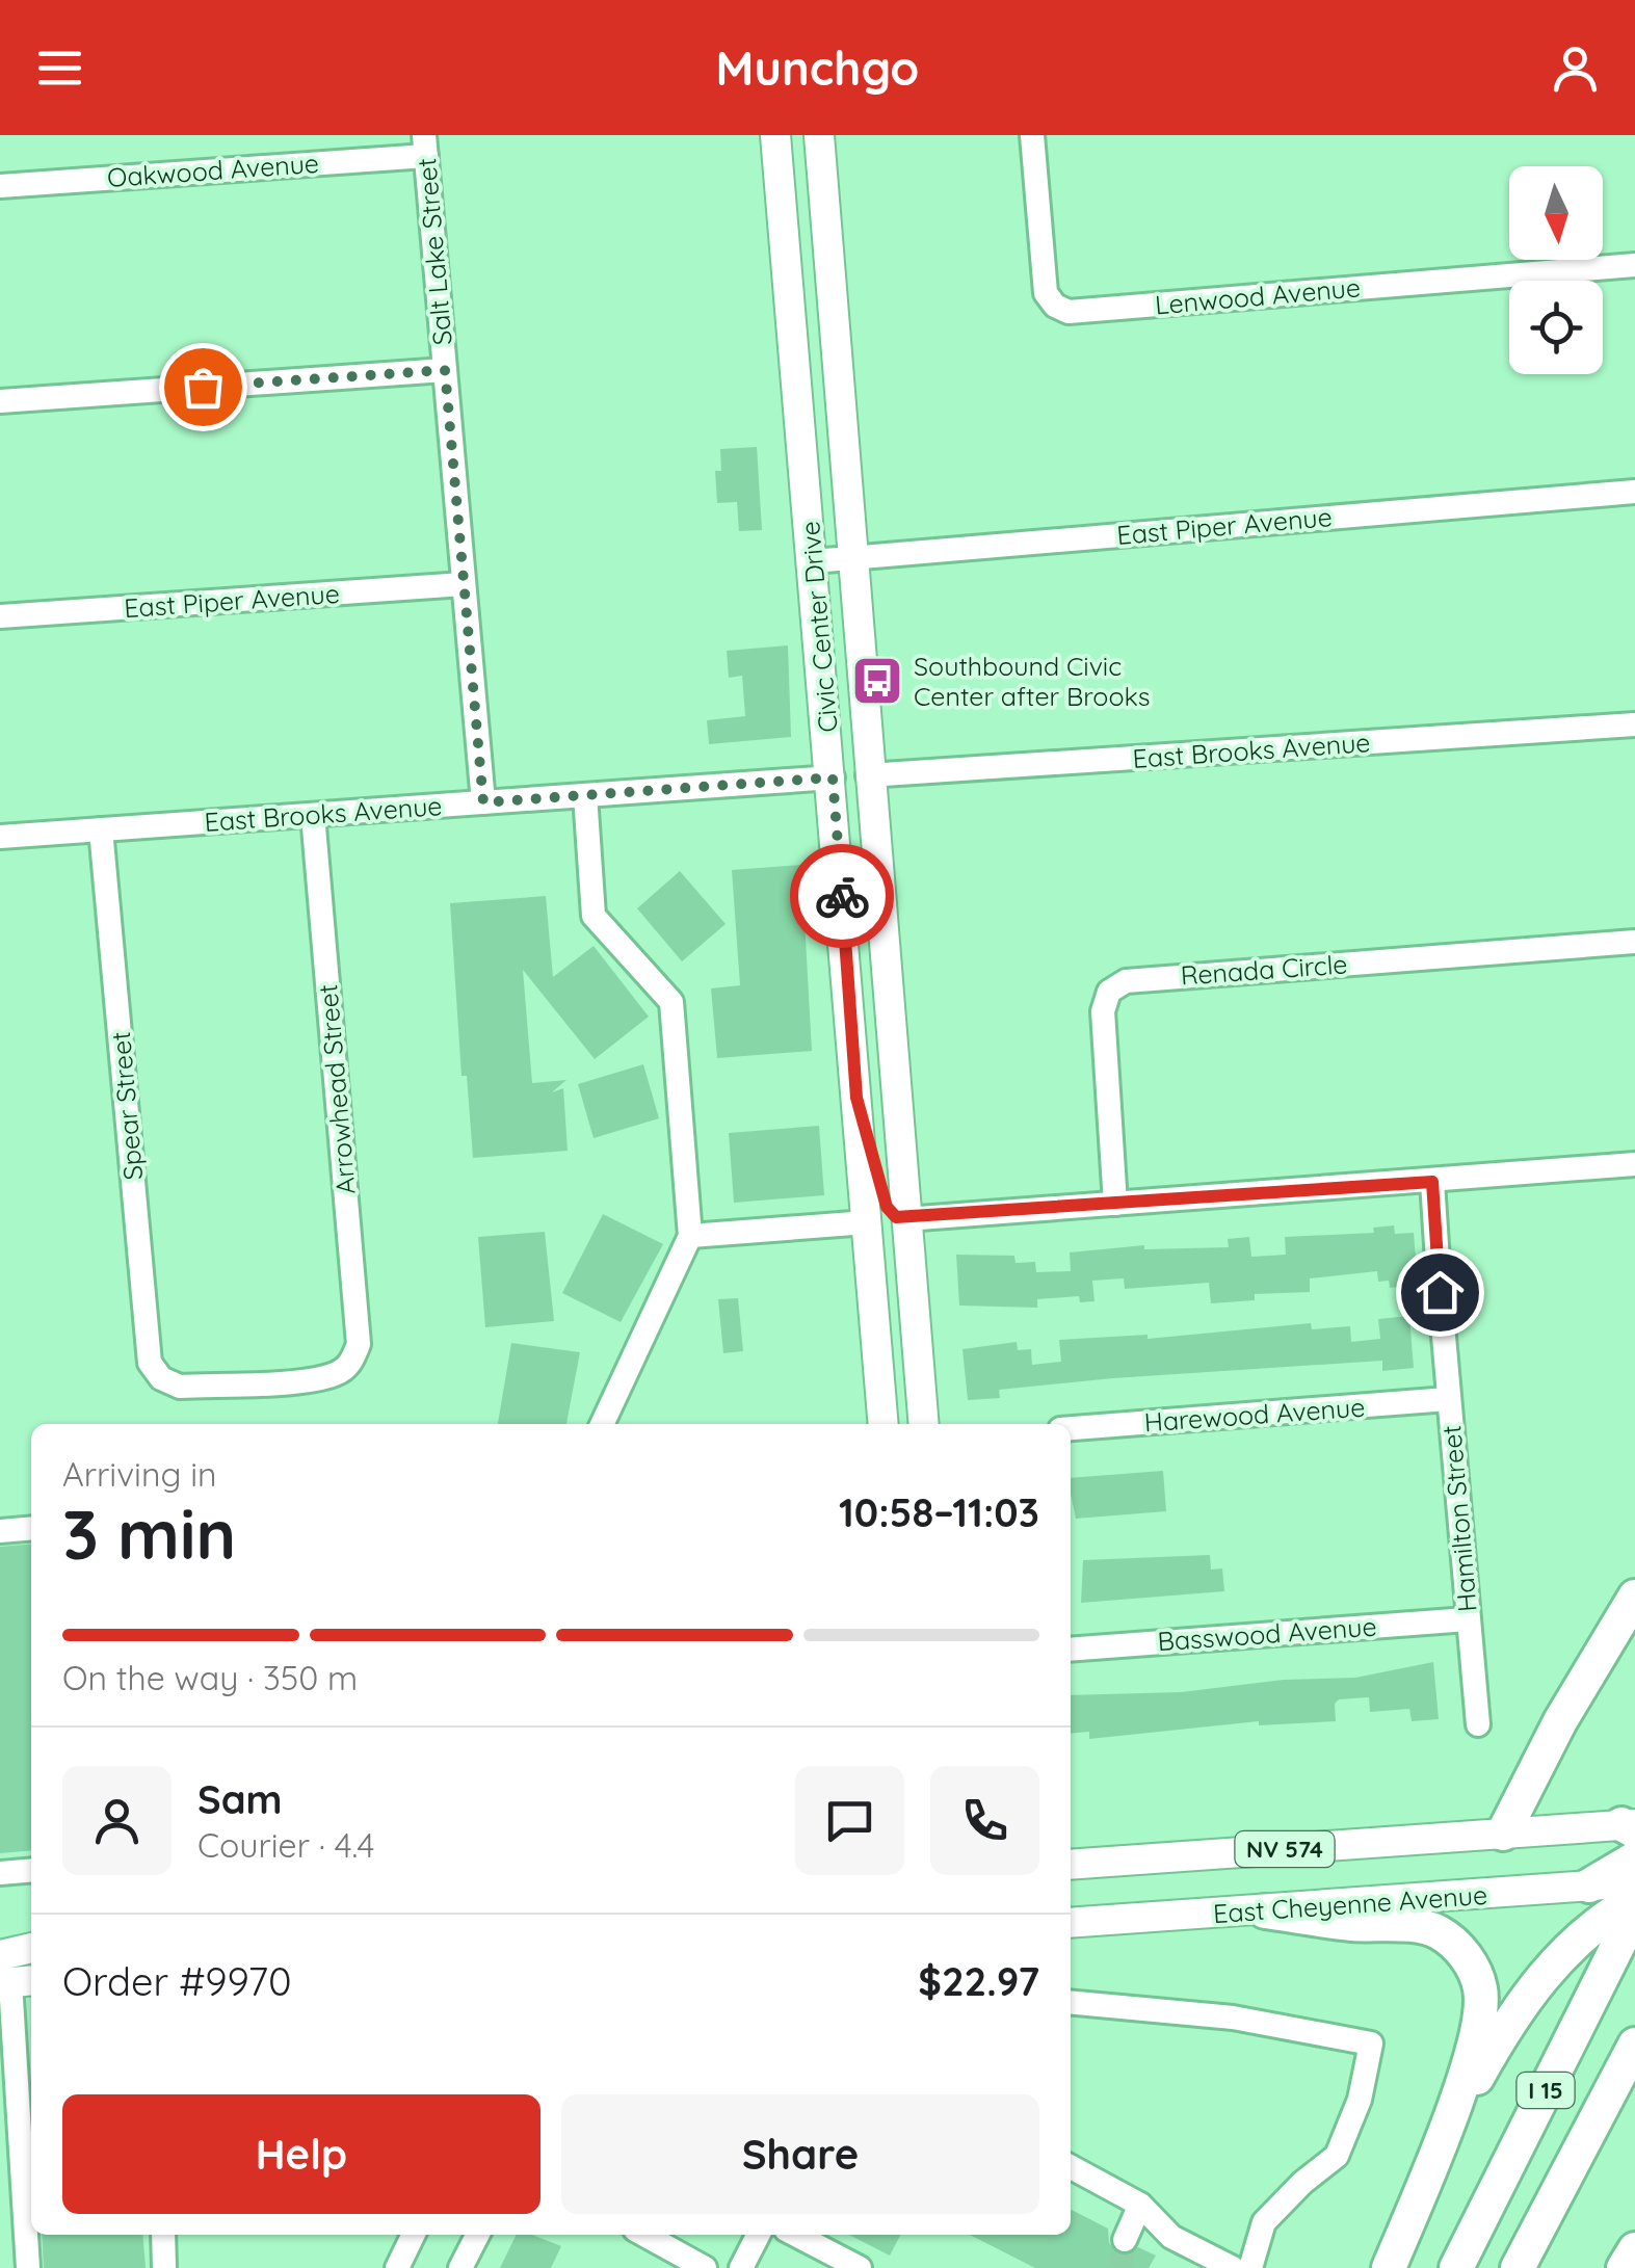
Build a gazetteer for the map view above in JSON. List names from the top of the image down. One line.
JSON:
{"streets":{"highway":["I 15"],"main road":["Civic Center Drive","NV 574","East Cheyenne Avenue"],"street":["Oakwood Avenue","Salt Lake Street","Lenwood Avenue","East Piper Avenue","East Brooks Avenue","Renada Circle","Arrowhead Street","Spear Street","Harewood Avenue","Hamilton Street","Basswood Avenue"]},"crossings":[["Oakwood Avenue","Salt Lake Street"],["Salt Lake Street","East Piper Avenue"],["Salt Lake Street","East Brooks Avenue"],["East Piper Avenue","Civic Center Drive"],["Civic Center Drive","East Brooks Avenue"],["East Brooks Avenue","Arrowhead Street"],["East Brooks Avenue","Spear Street"],["Arrowhead Street","Spear Street"],["Harewood Avenue","Hamilton Street"],["Hamilton Street","Basswood Avenue"]],"places":{"bus stop":["Southbound Civic Center after Brooks"]},"north":"bottom","page":{"header":"Munchgo","heading":["3 min","Arriving in","10:58–11:03"],"panel":["Sam","Courier · 4.4","Order #9970","$22.97"],"bar":"On the way · 350 m","buttons":["Help","Share"]}}
